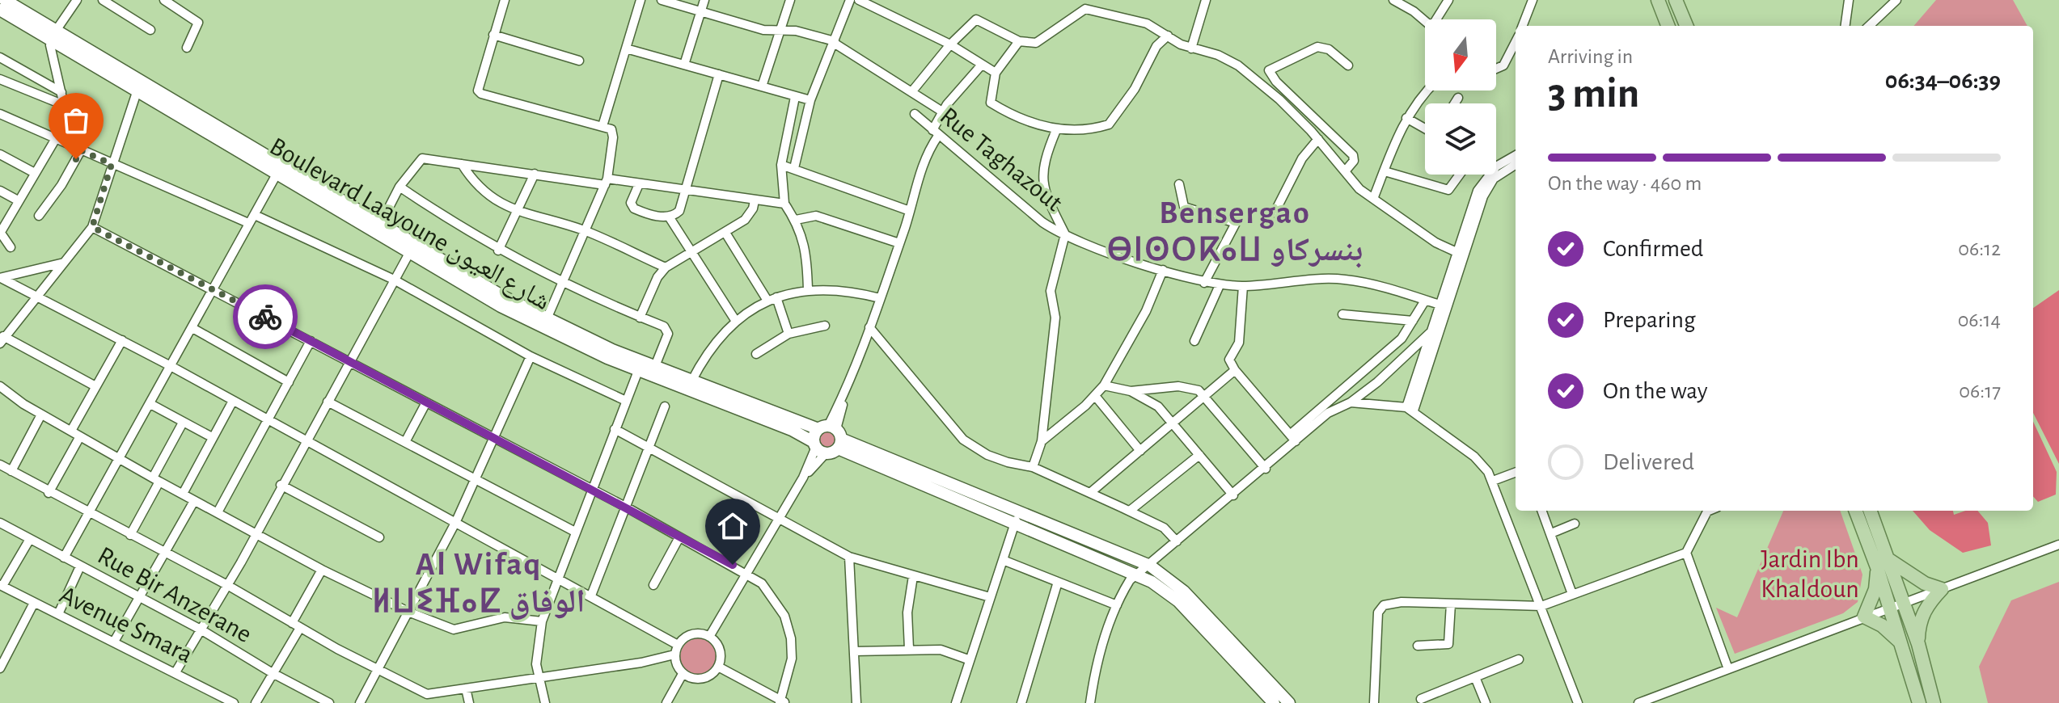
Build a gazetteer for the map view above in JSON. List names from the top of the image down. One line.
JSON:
{"streets":{"street":["Rue Taghazout","Boulevard Laayoune شارع العيون","Rue Bir Anzerane","Avenue Smara"]},"districts":["Bensergao ⴱⵏⵙⵔⴽⴰⵡ بنسركاو","Al Wifaq ⵍⵡⵉⴼⴰⵇ الوفاق"],"parks":["Jardin Ibn Khaldoun"],"north":"bottom","page":{"heading":["3 min","Arriving in","06:34–06:39"],"bar":"On the way · 460 m","list":[["Confirmed","06:12"],["Preparing","06:14"],["On the way","06:17"],"Delivered"]}}
